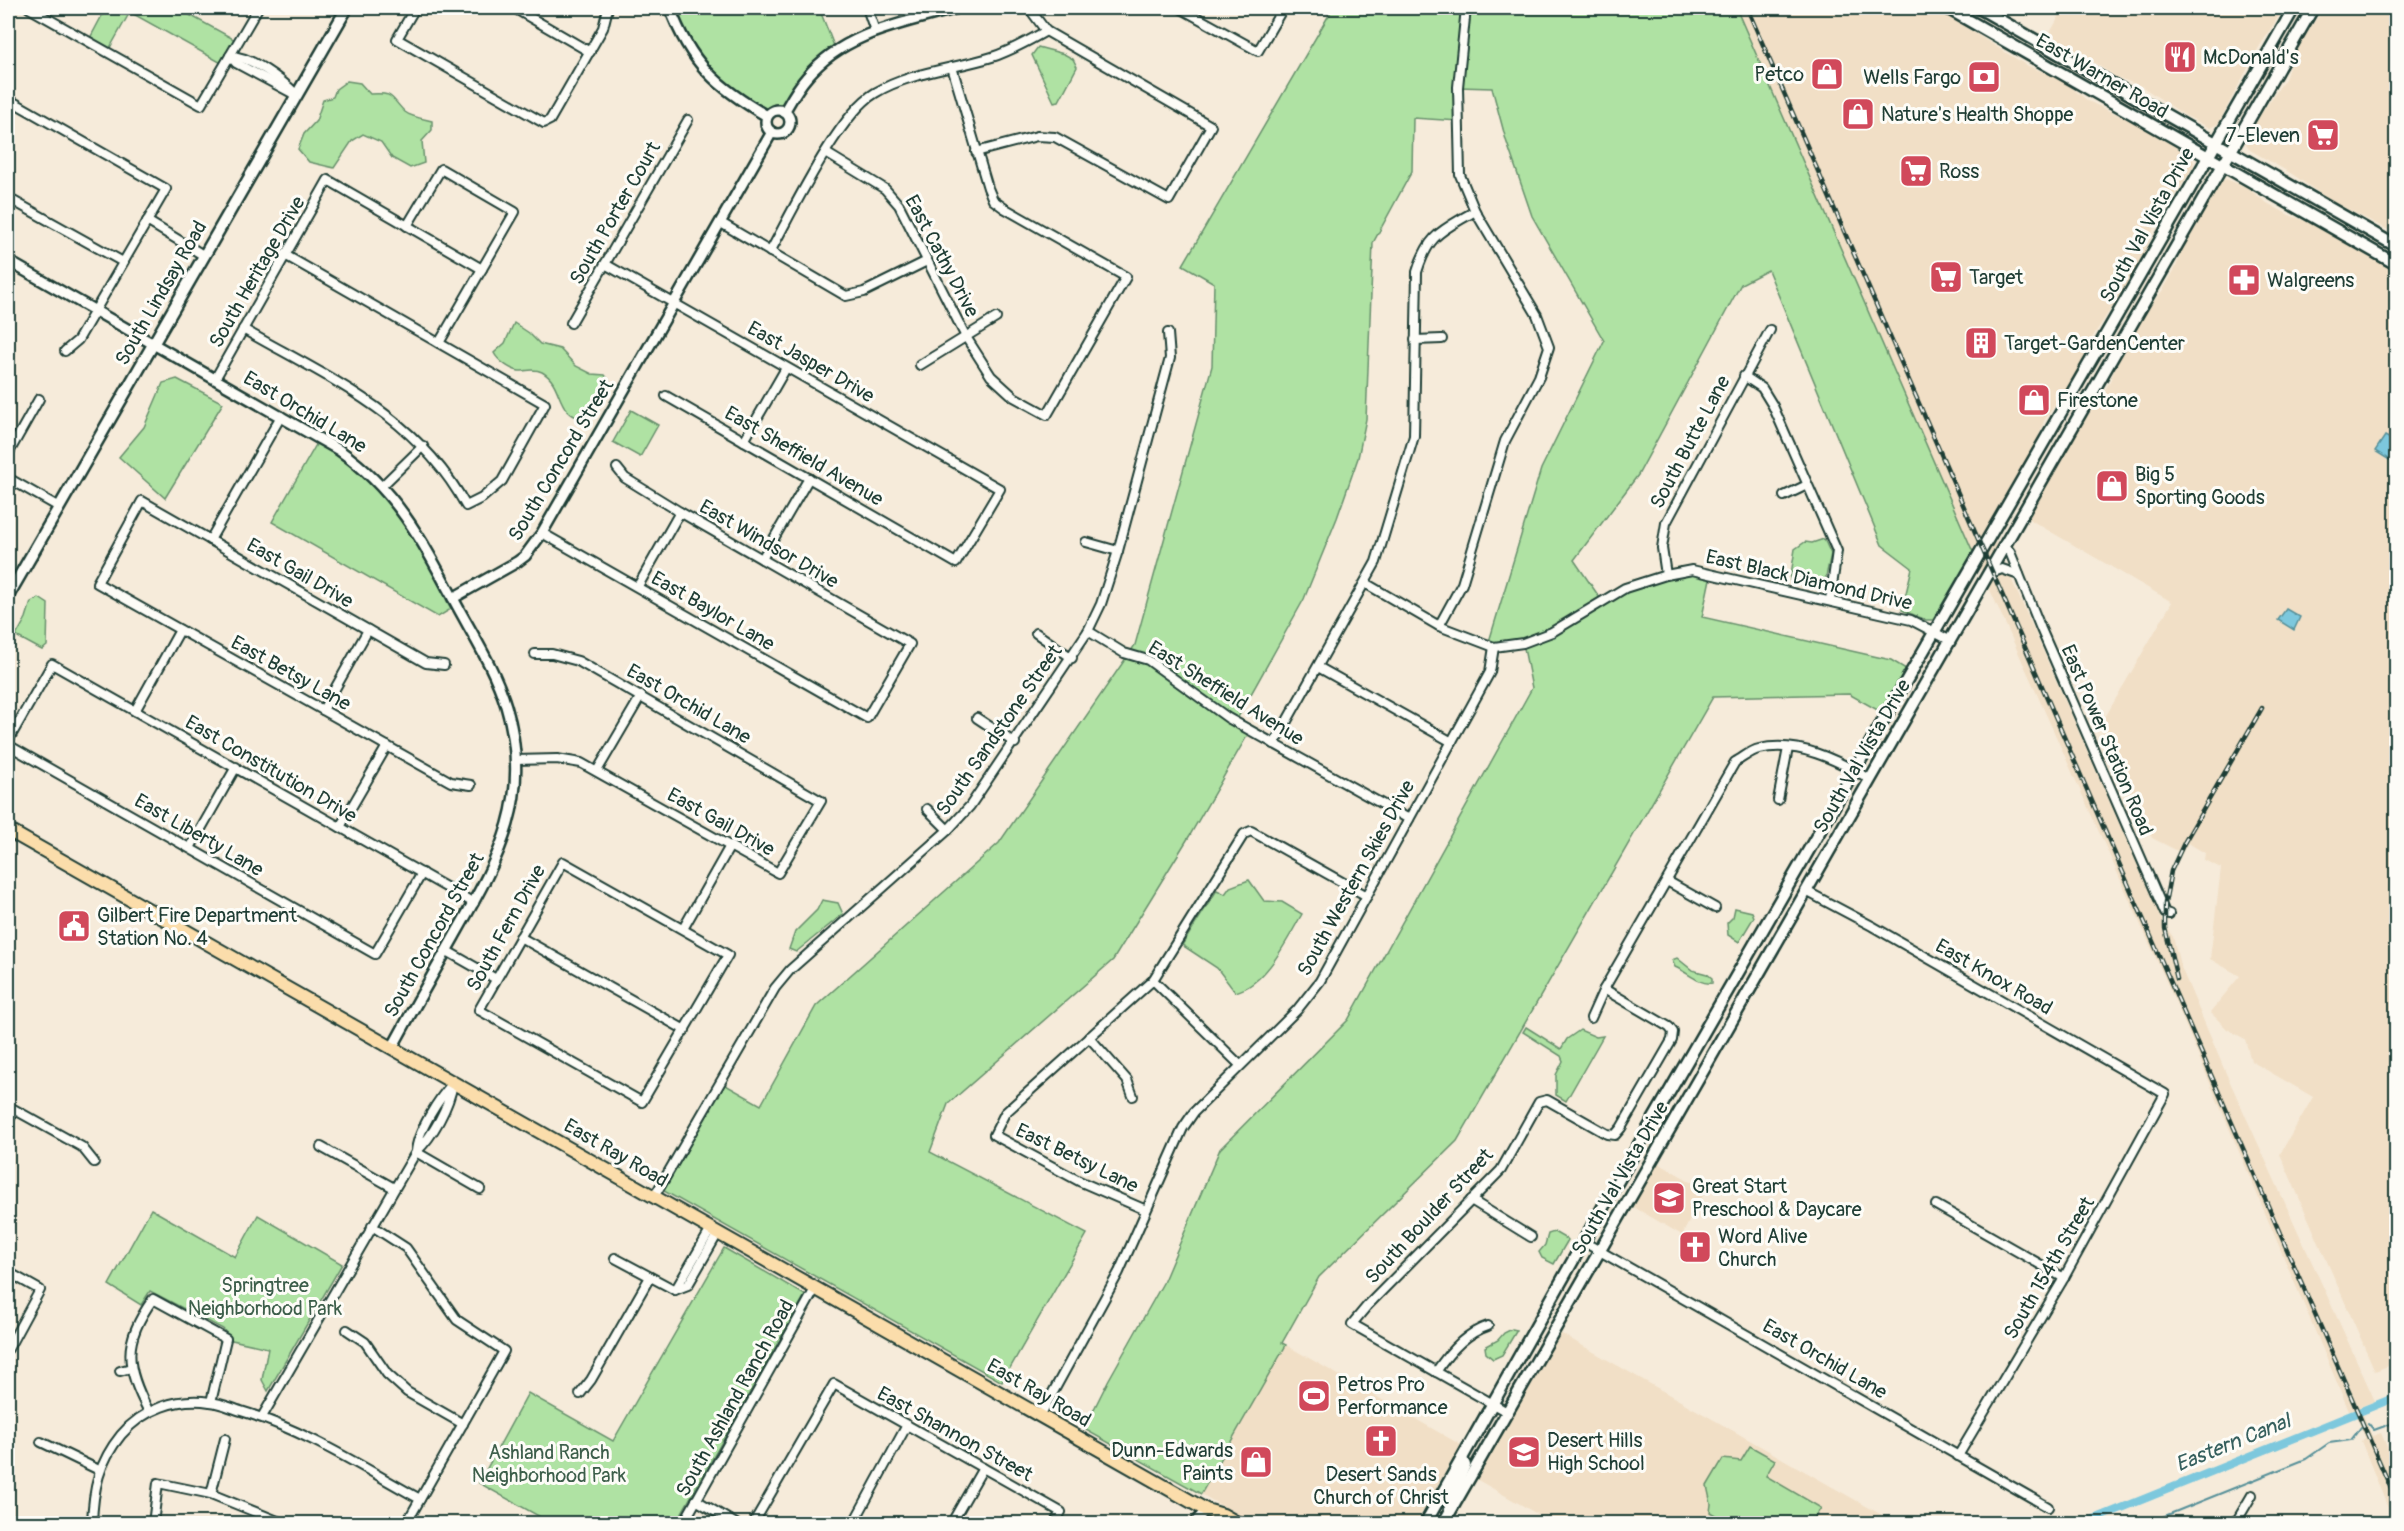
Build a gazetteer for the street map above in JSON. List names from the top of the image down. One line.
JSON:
{"streets":{"main road":["East Warner Road","South Val Vista Drive","South Lindsay Road","East Ray Road"],"street":["South Porter Court","East Cathy Drive","South Heritage Drive","East Jasper Drive","East Orchid Lane","South Butte Lane","East Sheffield Avenue","South Concord Street","East Windsor Drive","East Gail Drive","East Black Diamond Drive","East Baylor Lane","East Betsy Lane","South Sandstone Street","East Power Station Road","East Constitution Drive","East Liberty Lane","South Western Skies Drive","South Fern Drive","East Knox Road","South Boulder Street","South 154th Street","South Ashland Ranch Road","East Shannon Street"]},"crossings":[["East Warner Road","South Val Vista Drive"],["South Porter Court","East Jasper Drive"],["South Val Vista Drive","East Orchid Lane"],["South Val Vista Drive","East Black Diamond Drive"],["South Val Vista Drive","East Power Station Road"],["South Val Vista Drive","East Knox Road"],["South Heritage Drive","East Orchid Lane"],["South Lindsay Road","East Orchid Lane"],["East Jasper Drive","East Sheffield Avenue"],["East Jasper Drive","South Concord Street"],["East Orchid Lane","South Concord Street"],["East Orchid Lane","East Gail Drive"],["East Orchid Lane","South 154th Street"],["South Butte Lane","East Black Diamond Drive"],["East Sheffield Avenue","South Sandstone Street"],["East Sheffield Avenue","South Western Skies Drive"],["South Concord Street","East Gail Drive"],["South Concord Street","East Baylor Lane"],["South Concord Street","East Constitution Drive"],["South Concord Street","East Ray Road"],["East Windsor Drive","East Baylor Lane"],["East Gail Drive","East Betsy Lane"],["East Black Diamond Drive","South Western Skies Drive"],["East Betsy Lane","South Western Skies Drive"],["South Sandstone Street","East Ray Road"],["East Constitution Drive","East Liberty Lane"],["South Western Skies Drive","East Ray Road"],["East Knox Road","South 154th Street"],["East Ray Road","South Ashland Ranch Road"]],"water":["Eastern Canal"],"parks":["Springtree Neighborhood Park","Ashland Ranch Neighborhood Park"],"places":{"restaurant":["McDonald's"],"shop":["Petco","Nature's Health Shoppe","Firestone","Big 5 Sporting Goods","Dunn-Edwards Paints"],"bank":["Wells Fargo"],"supermarket":["7-Eleven","Ross","Target"],"pharmacy":["Walgreens"],"building":["Target-GardenCenter"],"public building":["Gilbert Fire Department Station No. 4"],"school or university":["Great Start Preschool & Daycare","Desert Hills High School"],"church":["Word Alive Church","Desert Sands Church of Christ"],"sports":["Petros Pro Performance"]}}
